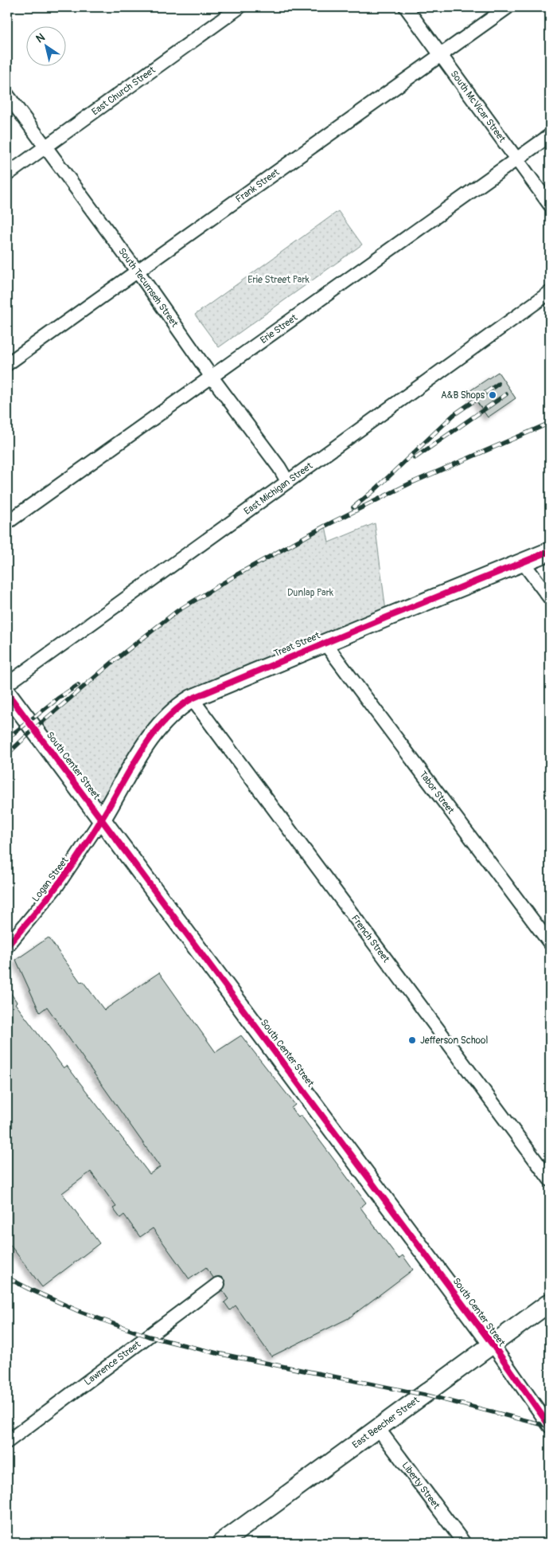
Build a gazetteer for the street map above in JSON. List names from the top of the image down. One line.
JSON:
{"streets":{"street":["East Church Street","South McVicar Street","Frank Street","South Tecumseh Street","Erie Street","East Michigan Street","Treat Street","South Center Street","Tabor Street","Logan Street","French Street","Lawrence Street","East Beecher Street","Liberty Street"]},"crossings":[["East Church Street","South Tecumseh Street"],["South McVicar Street","Frank Street"],["South McVicar Street","Erie Street"],["Frank Street","South Tecumseh Street"],["South Tecumseh Street","Erie Street"],["South Tecumseh Street","East Michigan Street"],["Treat Street","South Center Street"],["Treat Street","Tabor Street"],["Treat Street","Logan Street"],["Treat Street","French Street"],["South Center Street","Logan Street"],["South Center Street","East Beecher Street"],["East Beecher Street","Liberty Street"]],"parks":["Erie Street Park","Dunlap Park"],"places":["A&B Shops","Jefferson School"],"north":"top left"}
